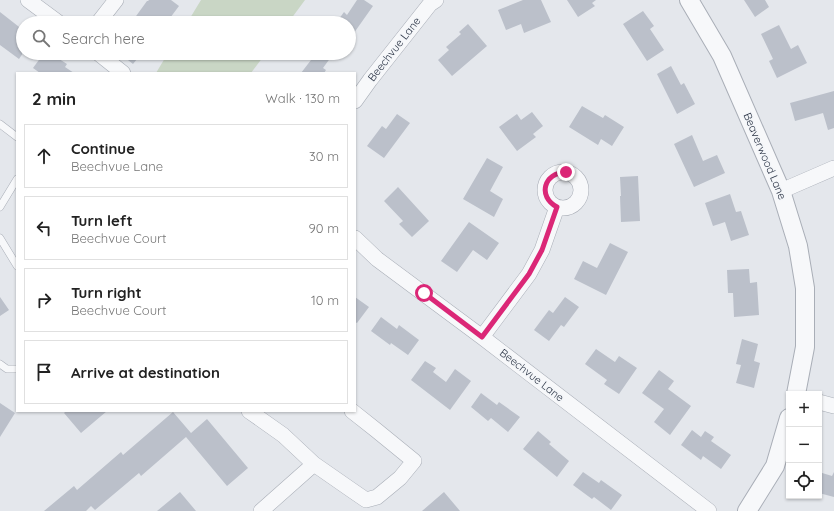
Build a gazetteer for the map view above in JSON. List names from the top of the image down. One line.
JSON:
{"streets":{"street":["Beechvue Lane","Beaverwood Lane"]},"page":{"search":"Search here","heading":["2 min","Walk · 130 m"],"list":[["Continue","Beechvue Lane","30 m"],["Turn left","Beechvue Court","90 m"],["Turn right","Beechvue Court","10 m"],"Arrive at destination"],"map_buttons":["+","−"]}}
